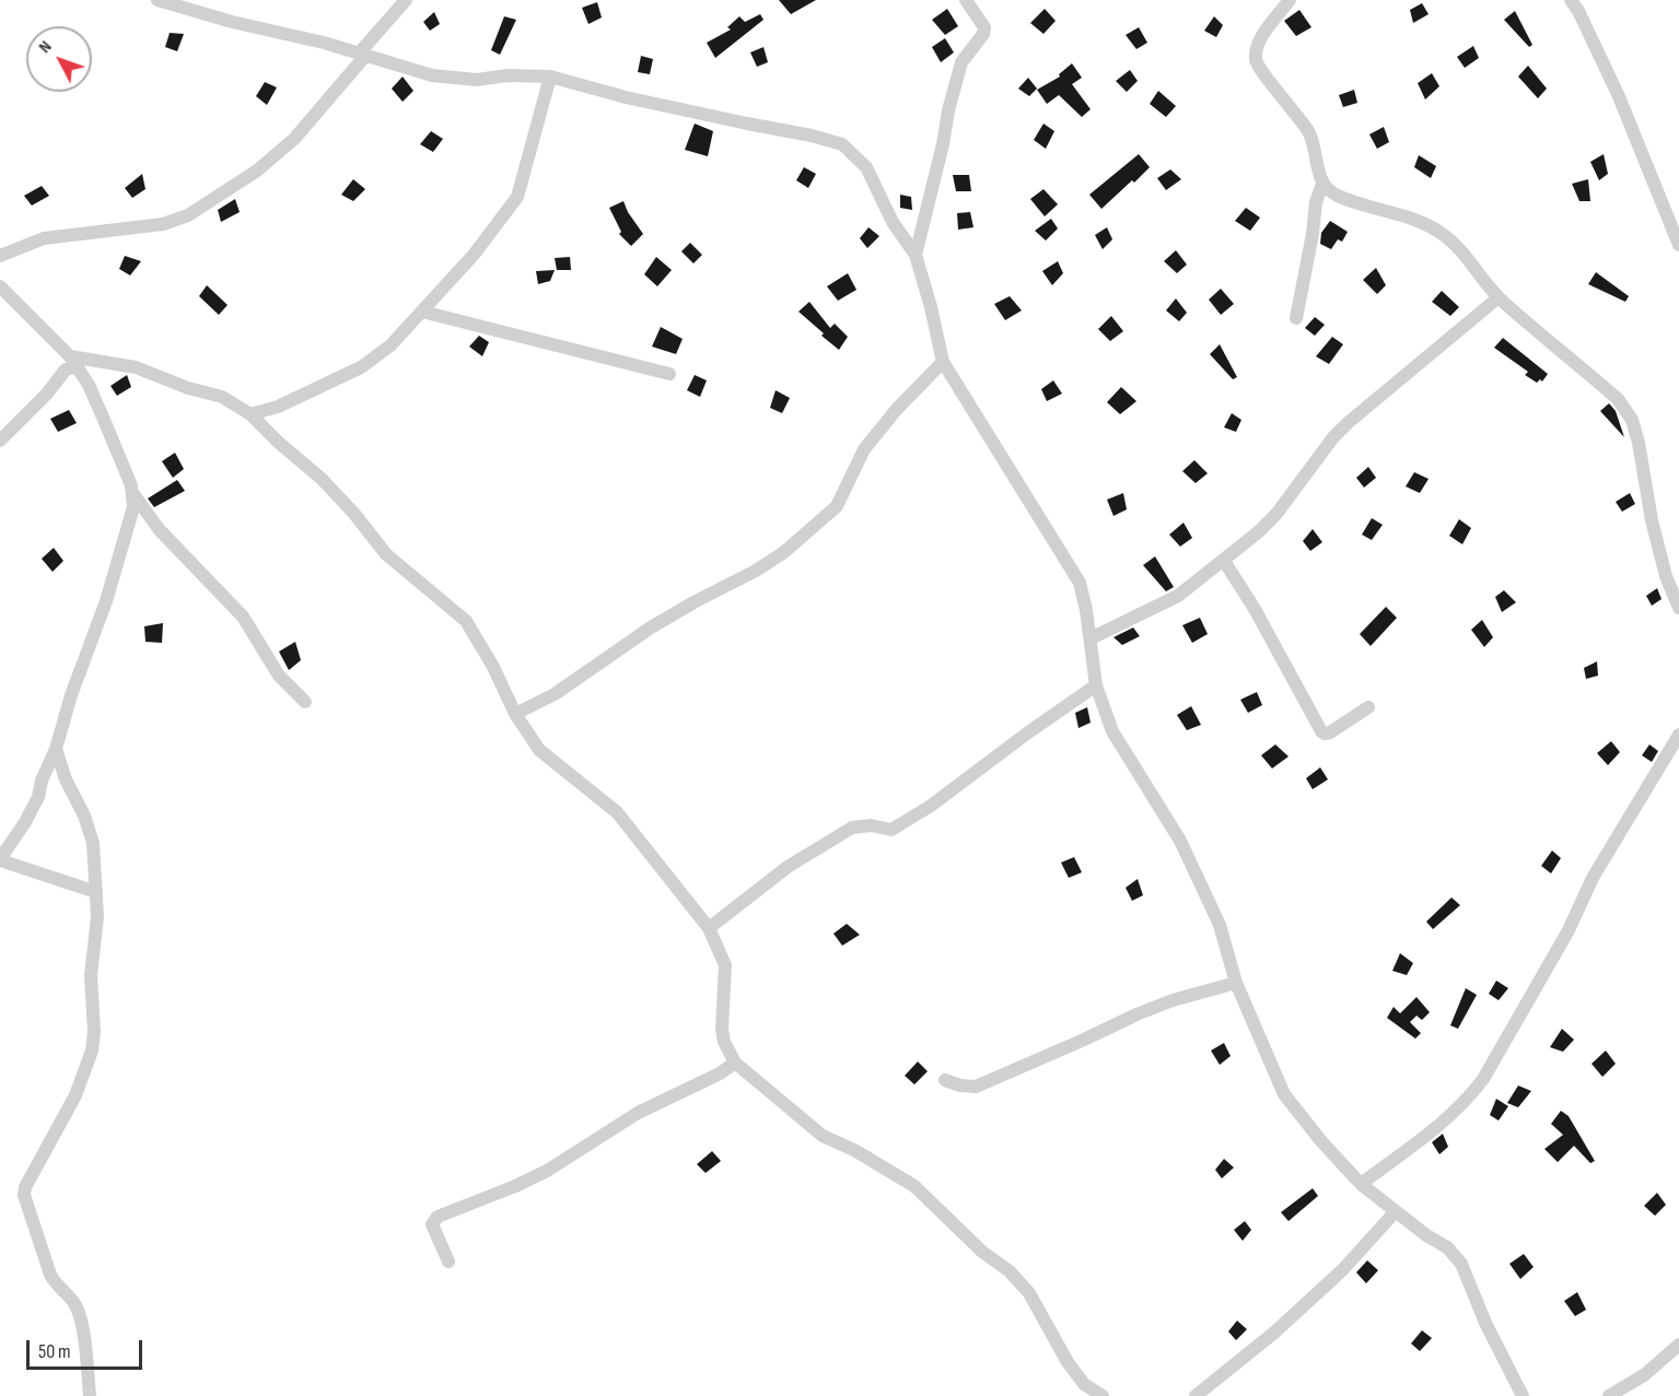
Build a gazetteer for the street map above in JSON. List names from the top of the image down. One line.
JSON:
{"scale_bar":"50 m","north":"top left"}
